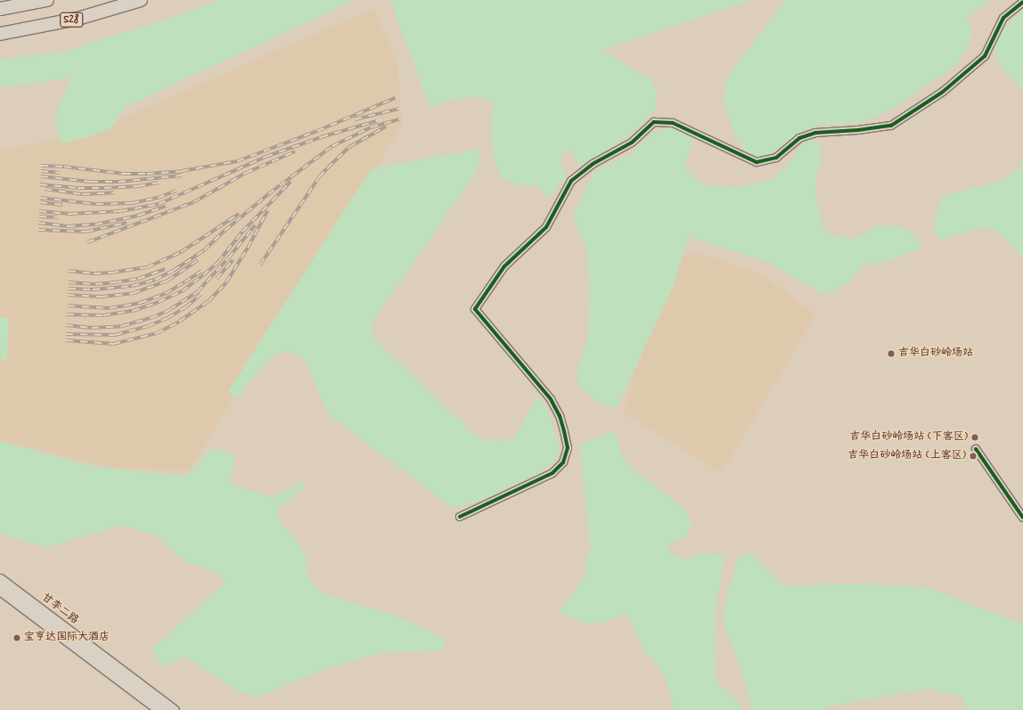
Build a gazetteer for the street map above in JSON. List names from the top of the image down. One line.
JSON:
{"streets":{"highway":["S28"],"main road":["甘李二路"]},"places":["吉华白砂岭场站","吉华白砂岭场站 (下客区)","吉华白砂岭场站 (上客区)","宝亨达国际大酒店"]}
